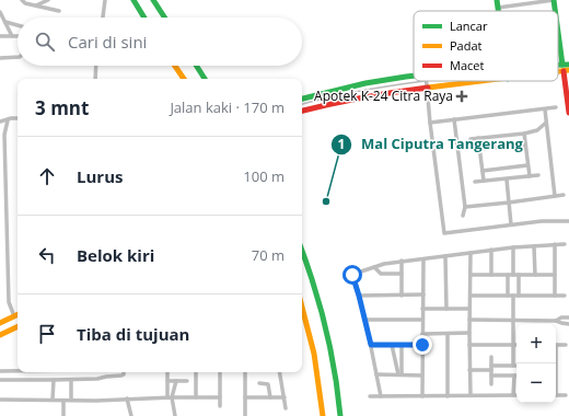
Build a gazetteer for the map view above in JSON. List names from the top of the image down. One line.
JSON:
{"places":{"health":["Apotek K-24 Citra Raya"],"other":["Mal Ciputra Tangerang"]},"legend":["Lancar","Padat","Macet"],"page":{"search":"Cari di sini","heading":["3 mnt","Jalan kaki · 170 m"],"list":[["Lurus","100 m"],["Belok kiri","70 m"],"Tiba di tujuan"],"map_buttons":["+","−"]}}
